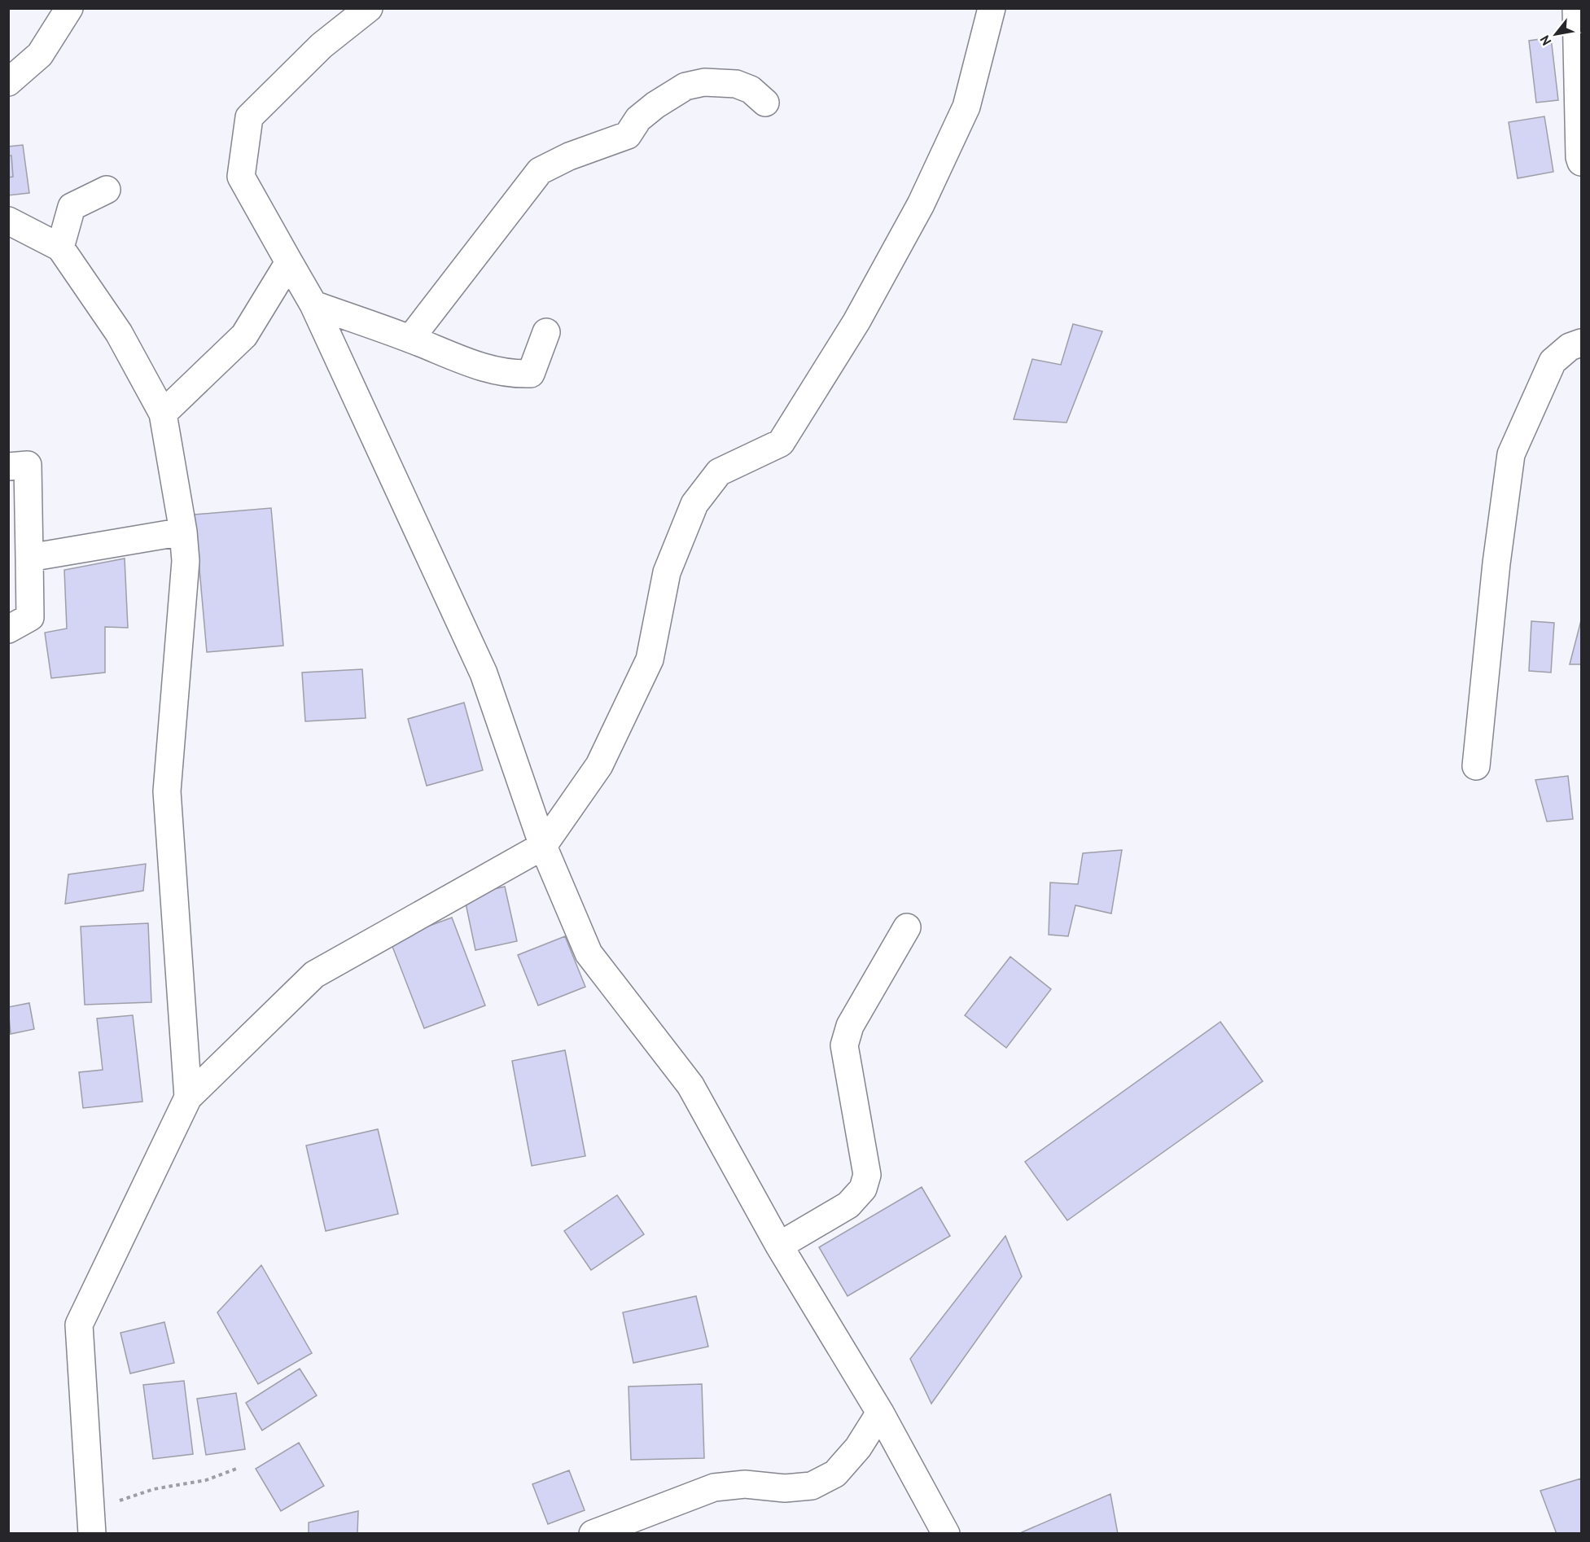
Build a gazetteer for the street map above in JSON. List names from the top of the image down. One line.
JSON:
{"north":"bottom left"}
